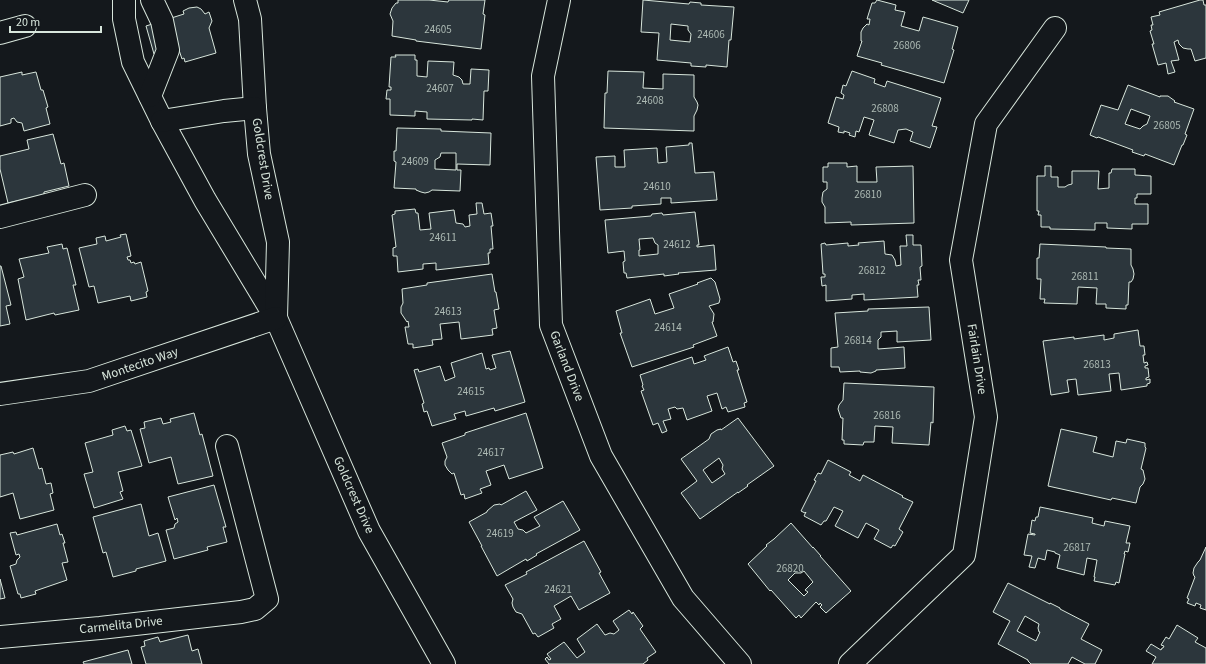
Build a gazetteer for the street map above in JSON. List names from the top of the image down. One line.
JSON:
{"streets":{"street":["Goldcrest Drive","Fairlain Drive","Montecito Way","Garland Drive","Carmelita Drive"]},"crossings":[["Goldcrest Drive","Montecito Way"]],"house_numbers":["24605","24606","26806","24607","24608","26808","26805","24609","24610","26810","24611","24612","26812","26811","24613","24614","26814","26813","24615","26816","24617","24619","26817","26820","24621"],"scale_bar":"20 m"}
